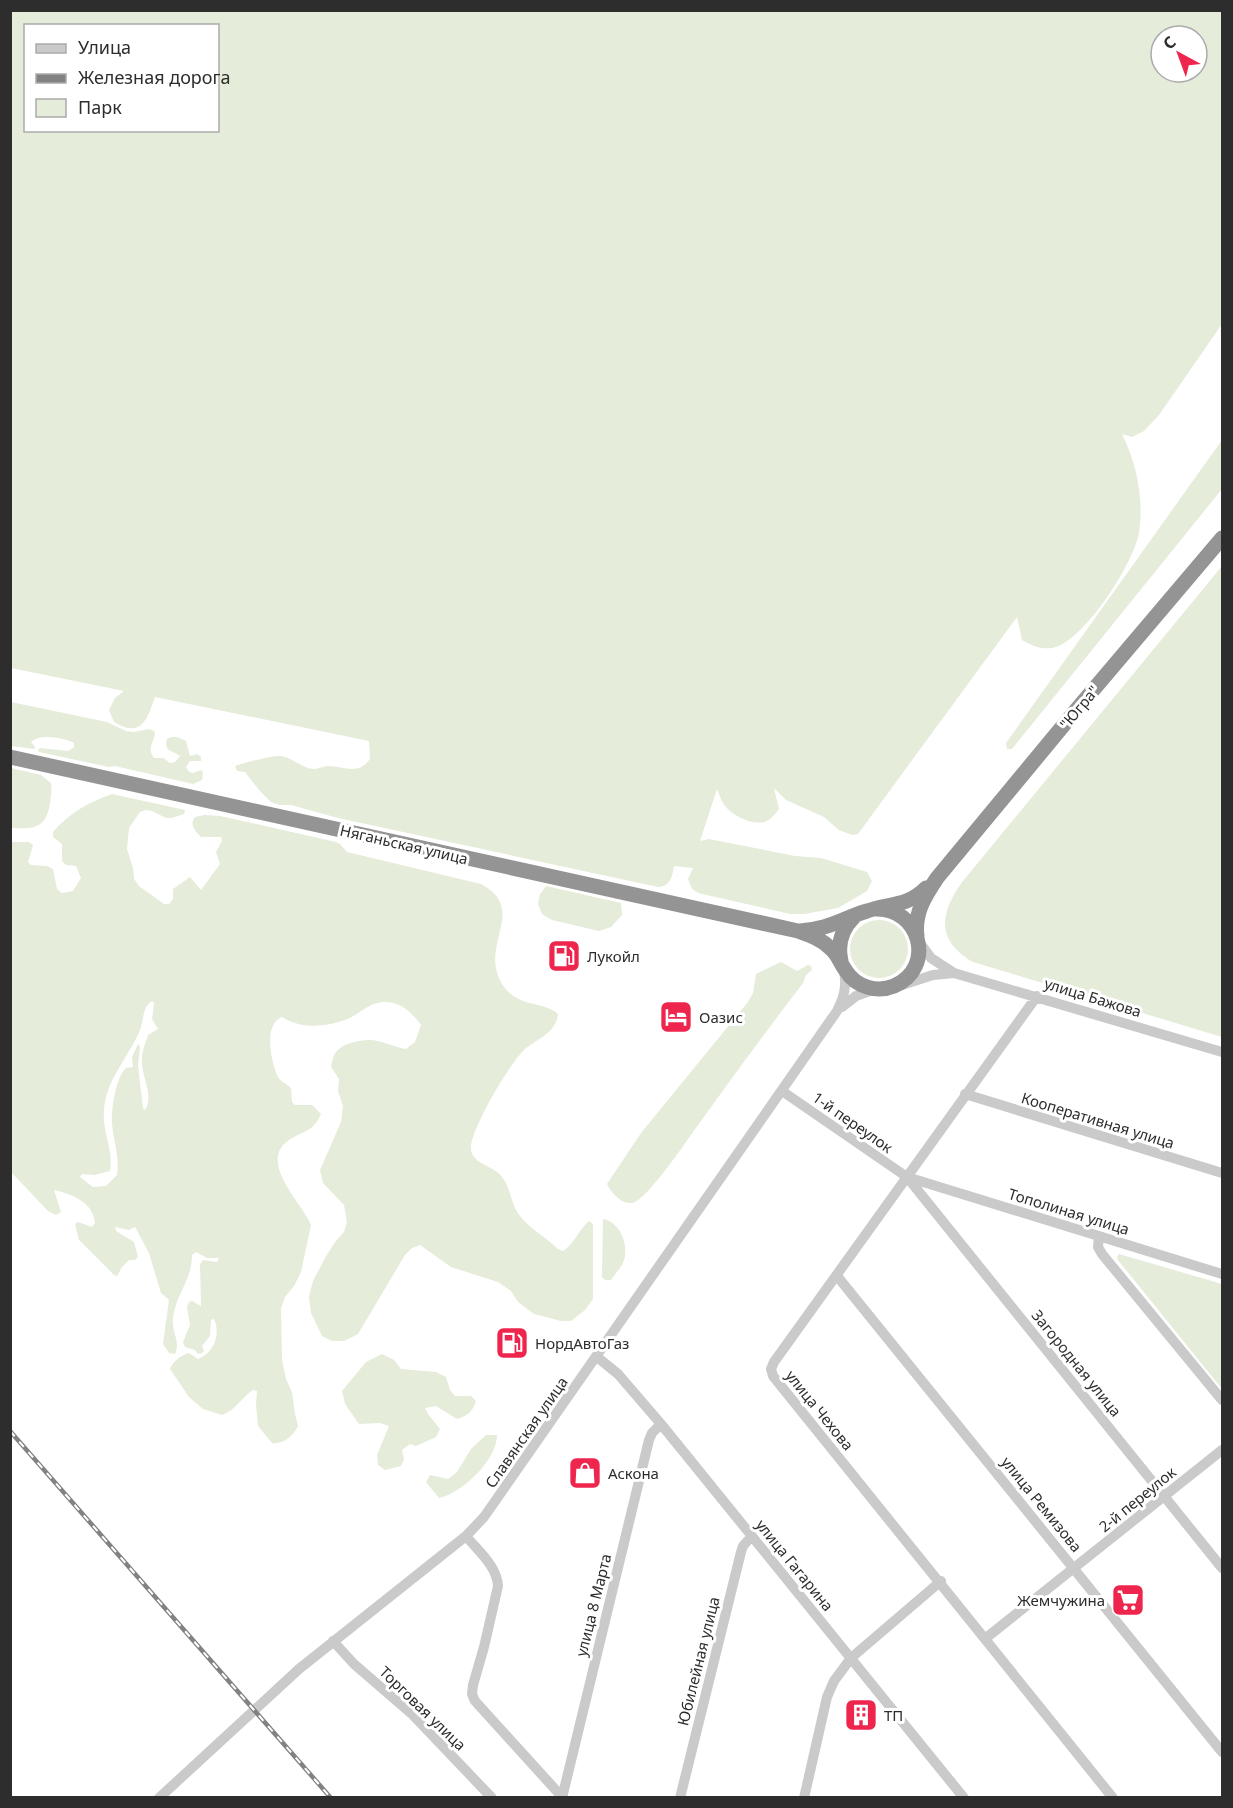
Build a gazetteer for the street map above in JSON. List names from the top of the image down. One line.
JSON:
{"streets":{"highway":["\"Югра\"","Няганьская улица"],"street":["улица Бажова","Кооперативная улица","1-й переулок","Тополиная улица","Загородная улица","улица Чехова","Славянская улица","2-й переулок","улица Ремизова","улица Гагарина","улица 8 Марта","Юбилейная улица","Торговая улица"]},"crossings":[["улица Бажова","улица Чехова"],["Кооперативная улица","улица Чехова"],["1-й переулок","Тополиная улица"],["1-й переулок","Загородная улица"],["1-й переулок","улица Чехова"],["1-й переулок","Славянская улица"],["Тополиная улица","Загородная улица"],["Тополиная улица","улица Чехова"],["Загородная улица","улица Чехова"],["Загородная улица","2-й переулок"],["улица Чехова","2-й переулок"],["улица Чехова","улица Ремизова"],["Славянская улица","улица Гагарина"],["Славянская улица","Торговая улица"],["2-й переулок","улица Ремизова"],["улица Гагарина","улица 8 Марта"],["улица Гагарина","Юбилейная улица"]],"places":{"fuel station":["Лукойл","НордАвтоГаз"],"hotel":["Оазис"],"shop":["Аскона"],"supermarket":["Жемчужина"],"building":["ТП"]},"legend":["Улица","Железная дорога","Парк"],"north":"top left"}
